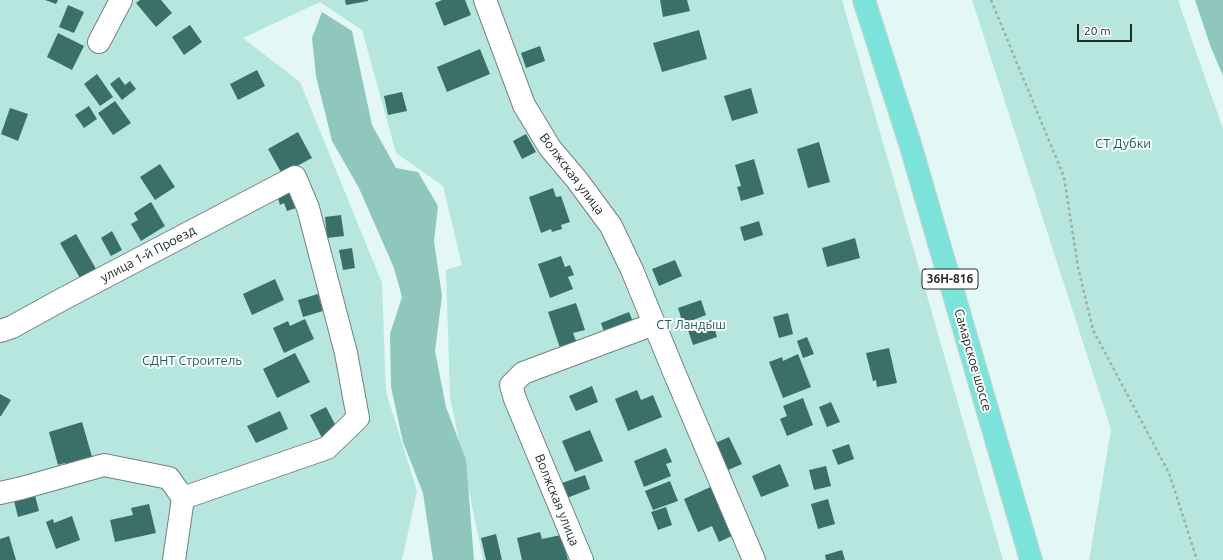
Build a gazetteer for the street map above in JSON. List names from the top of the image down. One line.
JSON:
{"streets":{"main road":["36Н-816","Самарское шоссе"],"street":["Волжская улица","улица 1-й Проезд"]},"parks":["СТ Дубки","СТ Ландыш","СДНТ Строитель"],"scale_bar":"20 m"}
